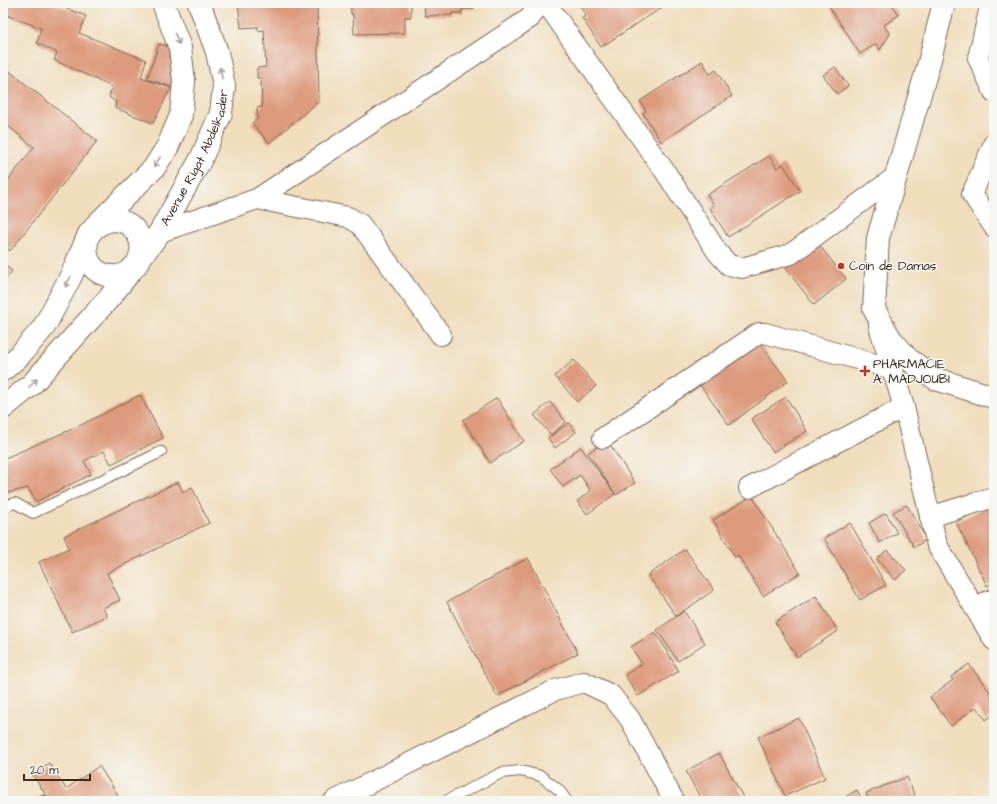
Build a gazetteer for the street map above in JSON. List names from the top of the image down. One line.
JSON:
{"streets":{"street":["Avenue Rigat Abdelkader"]},"places":{"other":["Coin de Damas"],"health":["PHARMACIE A. MADJOUBI"]},"scale_bar":"20 m"}
